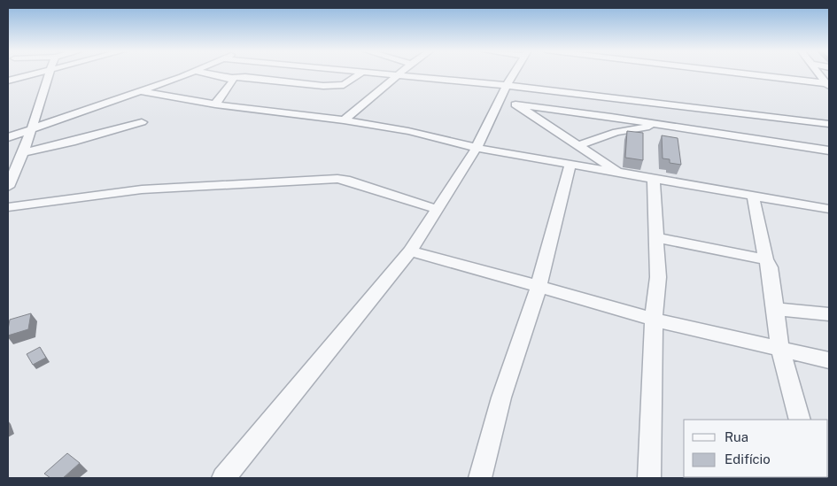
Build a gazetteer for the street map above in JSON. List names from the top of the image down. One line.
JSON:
{"legend":["Rua","Edifício"]}
